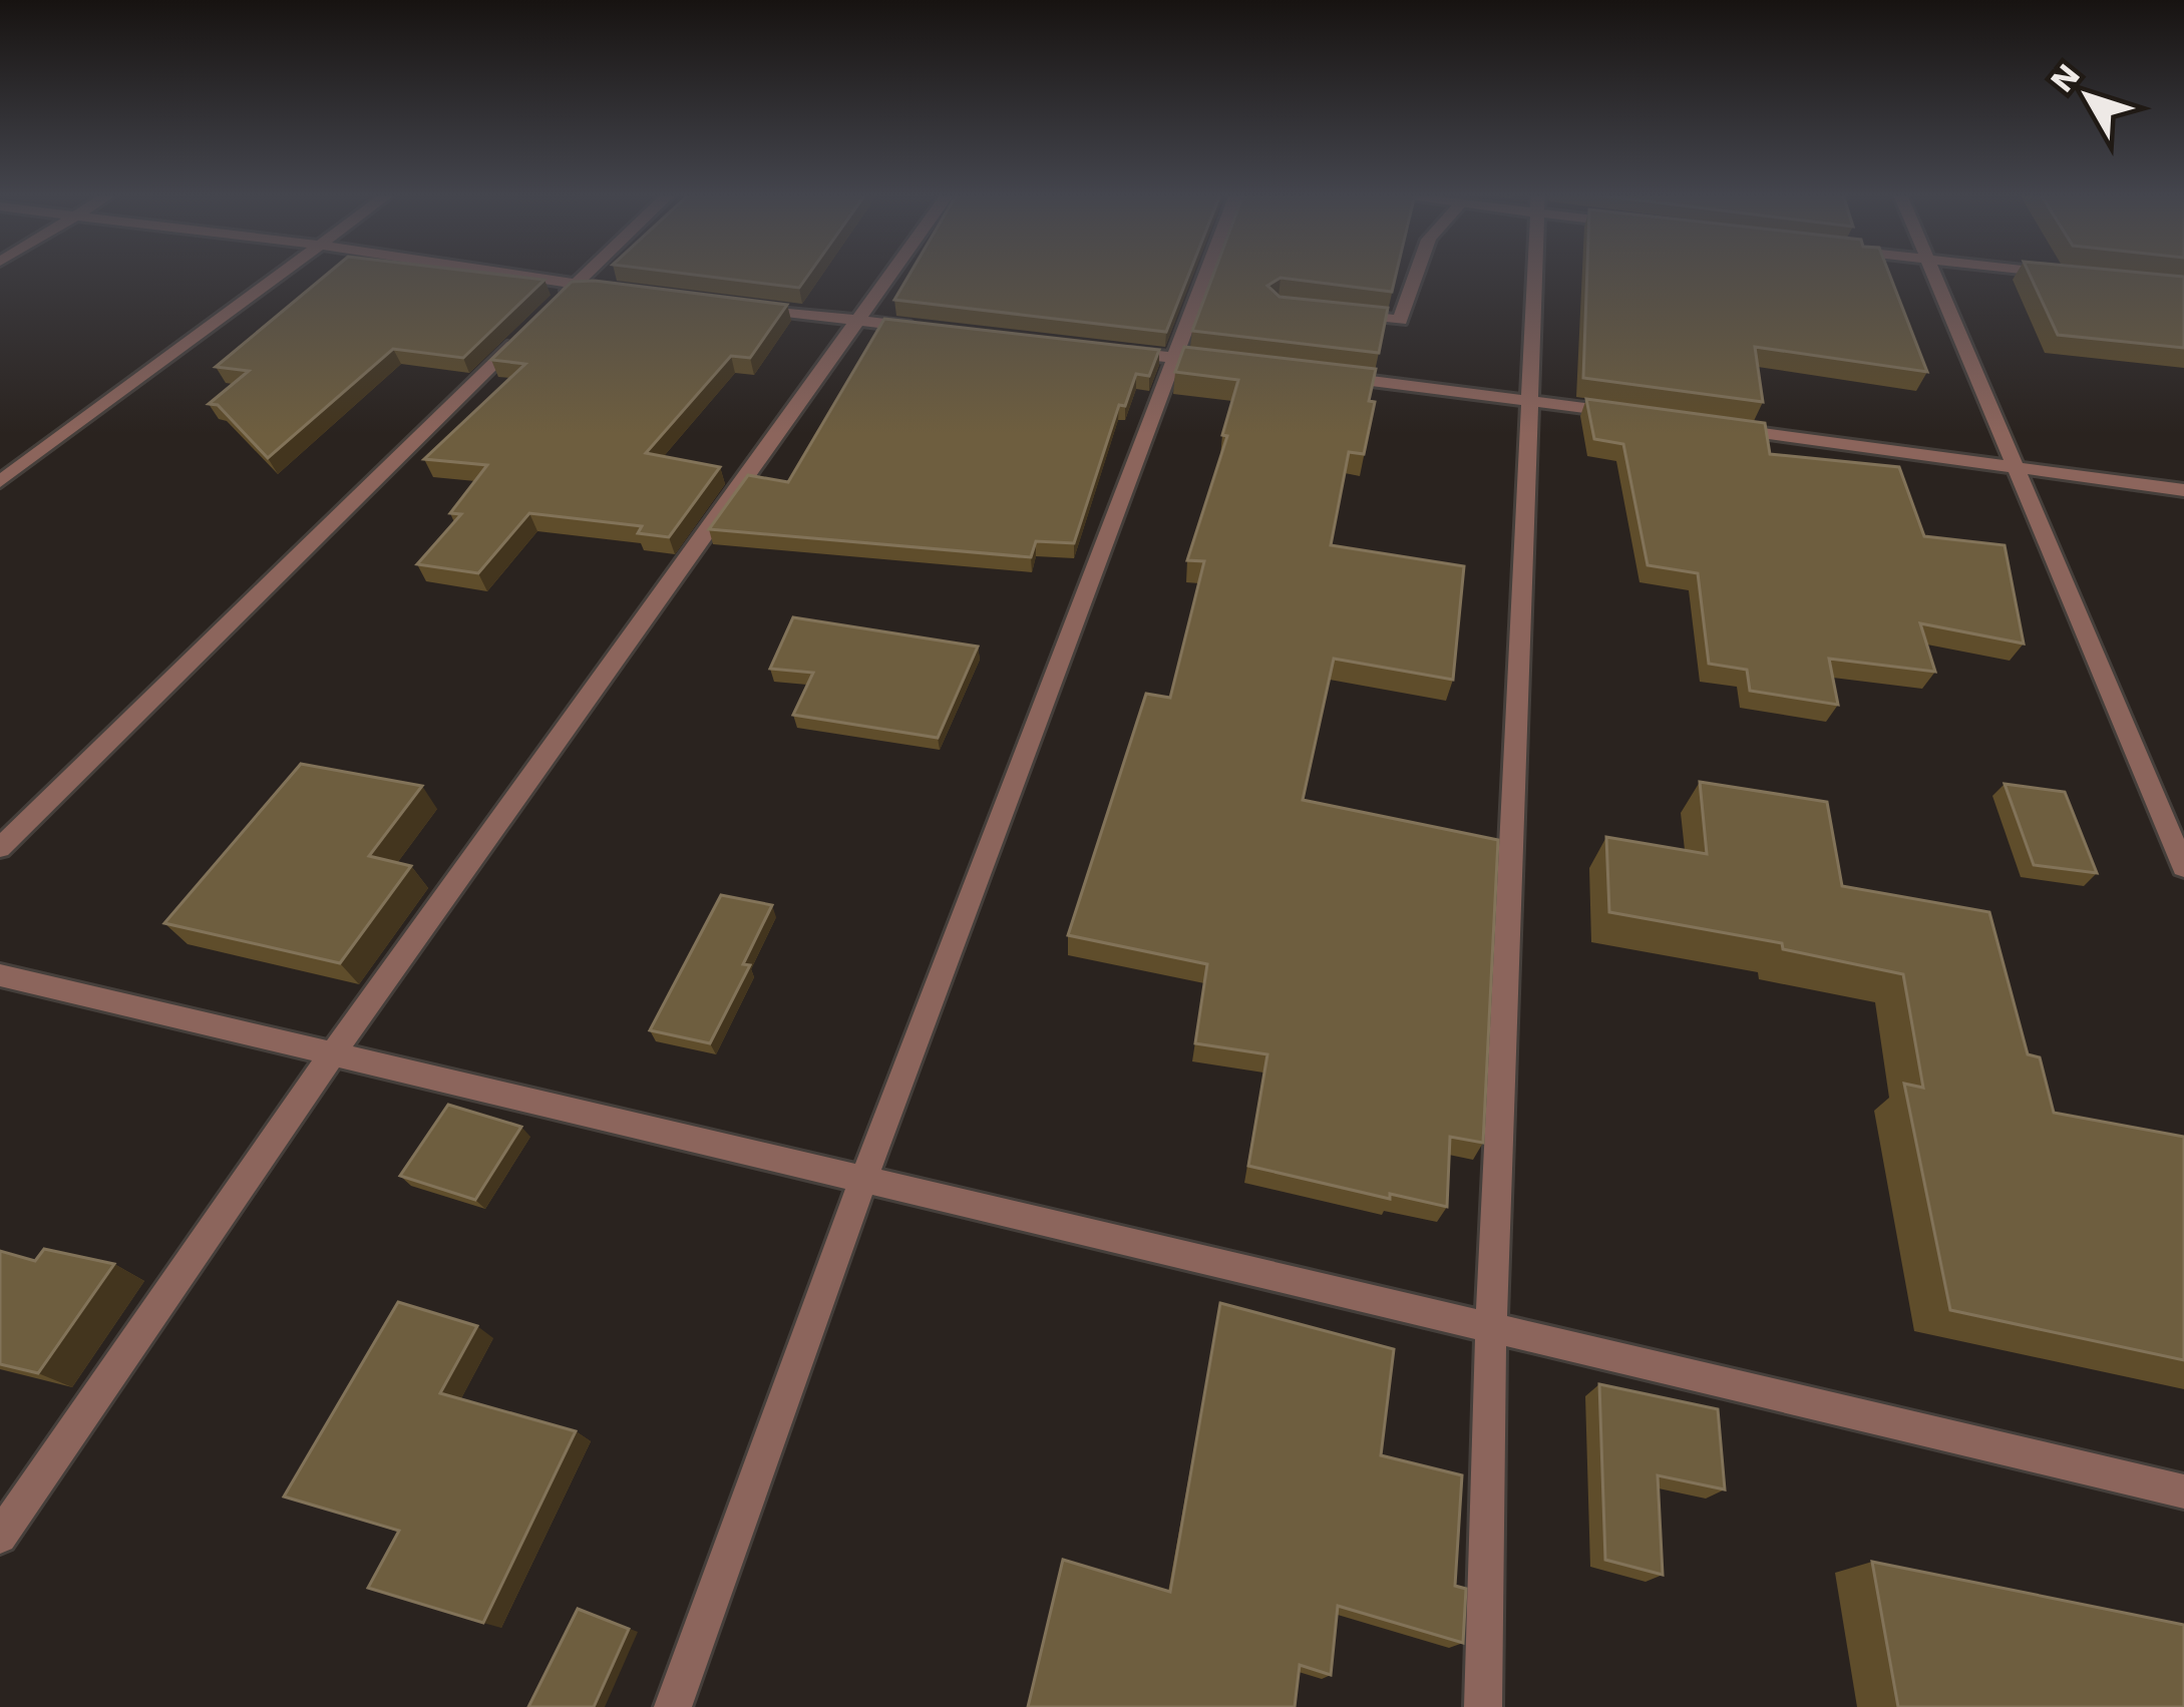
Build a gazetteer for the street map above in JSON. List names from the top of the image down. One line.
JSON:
{"north":"top left"}
